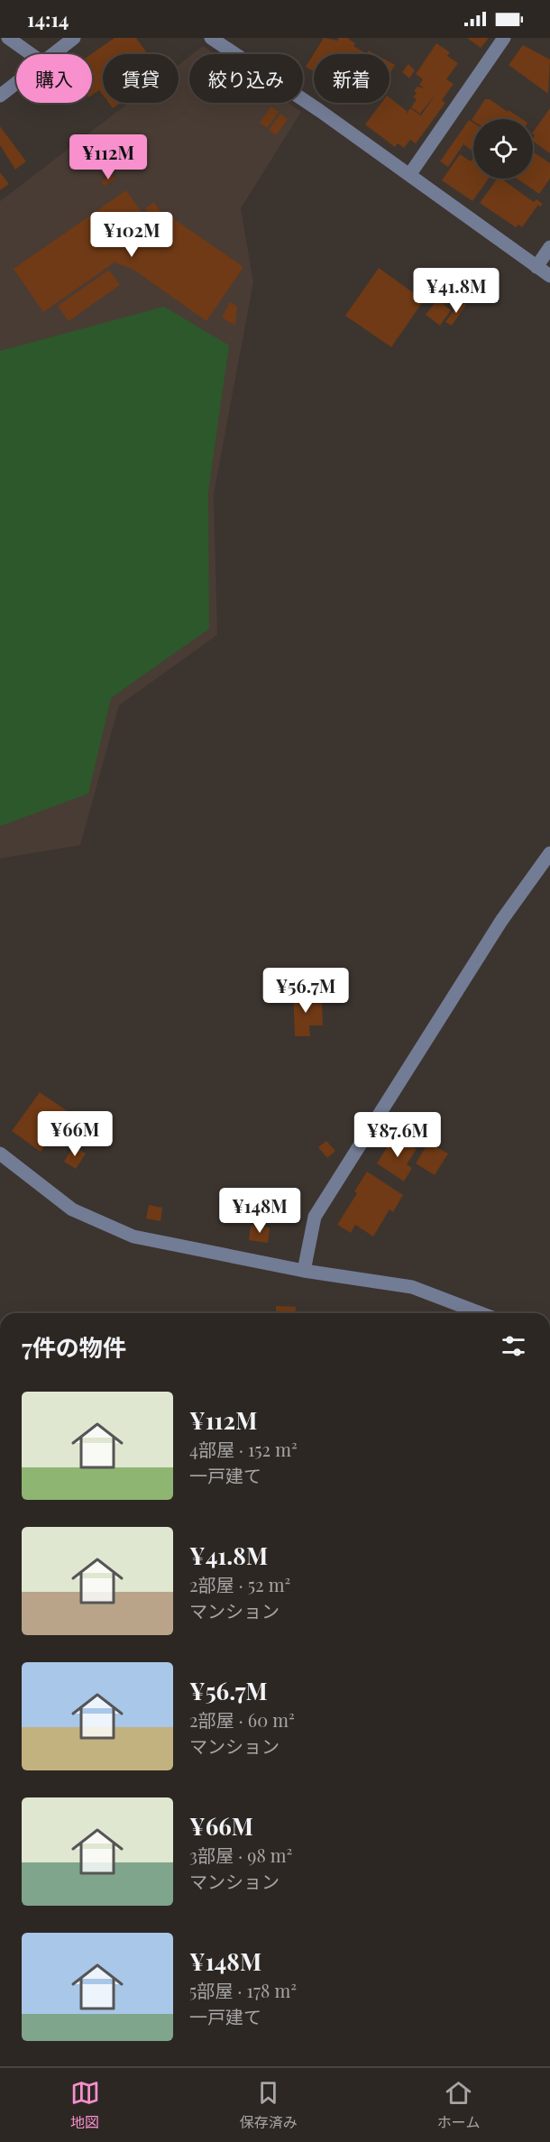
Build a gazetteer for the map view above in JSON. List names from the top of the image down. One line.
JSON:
{"page":{"status":"14:14","chip":["購入","賃貸","絞り込み","新着"],"price":["¥112M","¥102M","¥41.8M","¥56.7M","¥66M","¥87.6M","¥148M"],"heading":"7件の物件","list":[{"name":"¥112M","note":"4部屋 · 152 m² · 一戸建て"},{"name":"¥41.8M","note":"2部屋 · 52 m² · マンション"},{"name":"¥56.7M","note":"2部屋 · 60 m² · マンション"},{"name":"¥66M","note":"3部屋 · 98 m² · マンション"},{"name":"¥148M","note":"5部屋 · 178 m² · 一戸建て"}],"tabs":["地図","保存済み","ホーム"]}}
